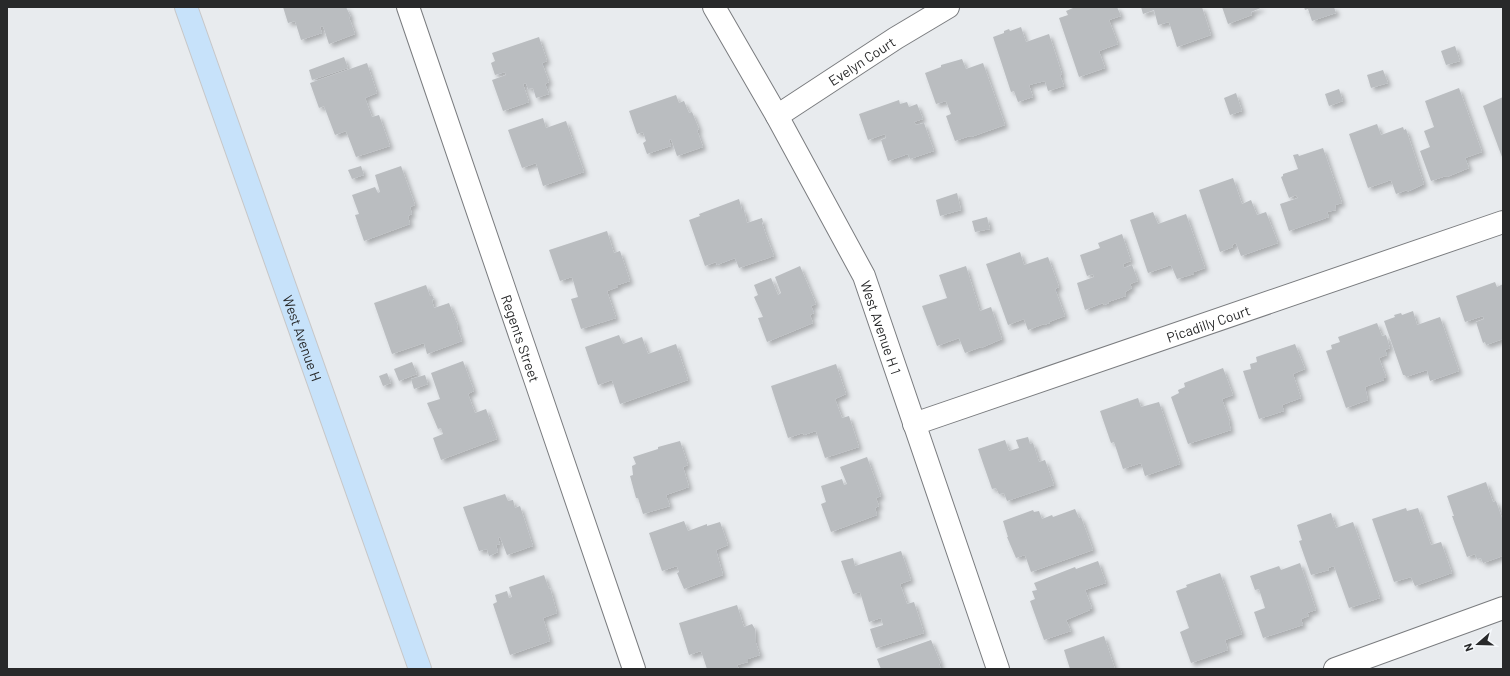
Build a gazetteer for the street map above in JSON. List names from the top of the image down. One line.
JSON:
{"streets":{"main road":["West Avenue H"],"street":["Evelyn Court","Picadilly Court","West Avenue H 1","Regents Street"]},"crossings":[["Evelyn Court","West Avenue H 1"],["Picadilly Court","West Avenue H 1"]],"north":"left"}
